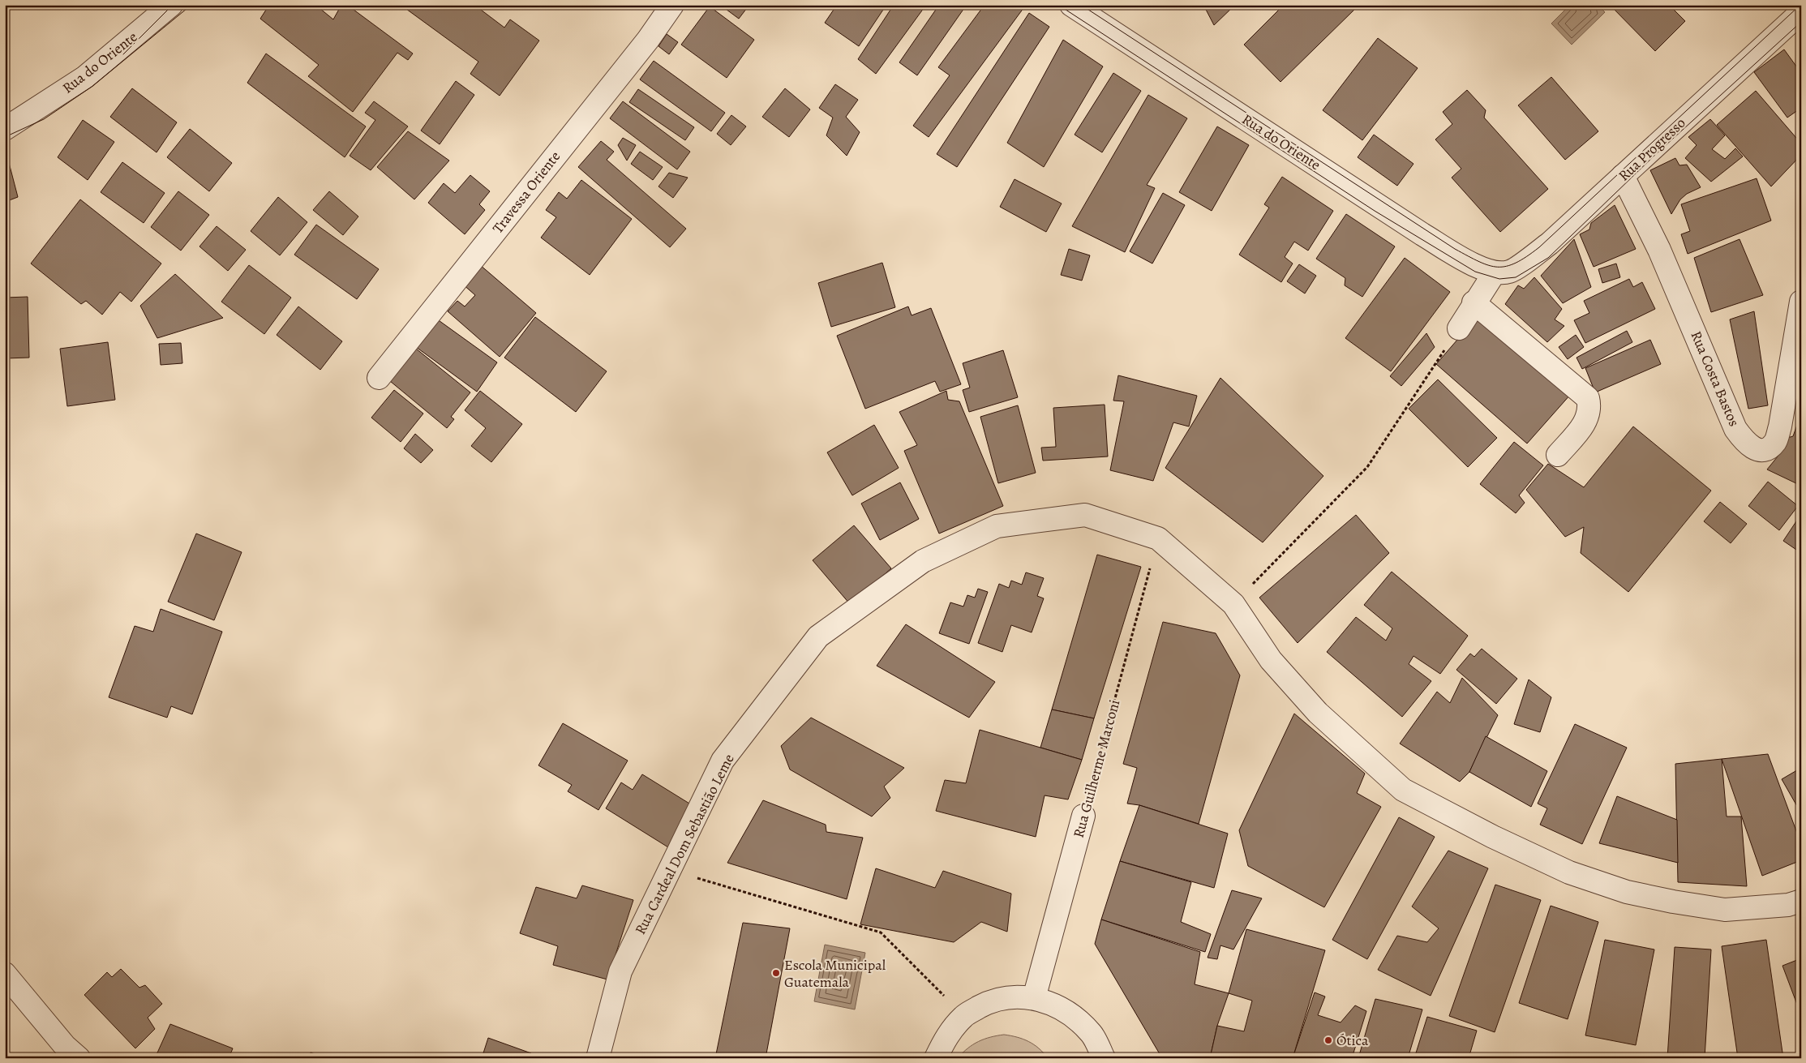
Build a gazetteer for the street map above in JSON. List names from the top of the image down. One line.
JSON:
{"streets":{"street":["Rua do Oriente","Rua Progresso","Travessa Oriente","Rua Costa Bastos","Rua Guilherme Marconi","Rua Cardeal Dom Sebastião Leme"]},"crossings":[["Rua do Oriente","Rua Progresso"],["Rua Progresso","Rua Costa Bastos"],["Rua Guilherme Marconi","Rua Cardeal Dom Sebastião Leme"]],"places":["Escola Municipal Guatemala","Ótica"]}
